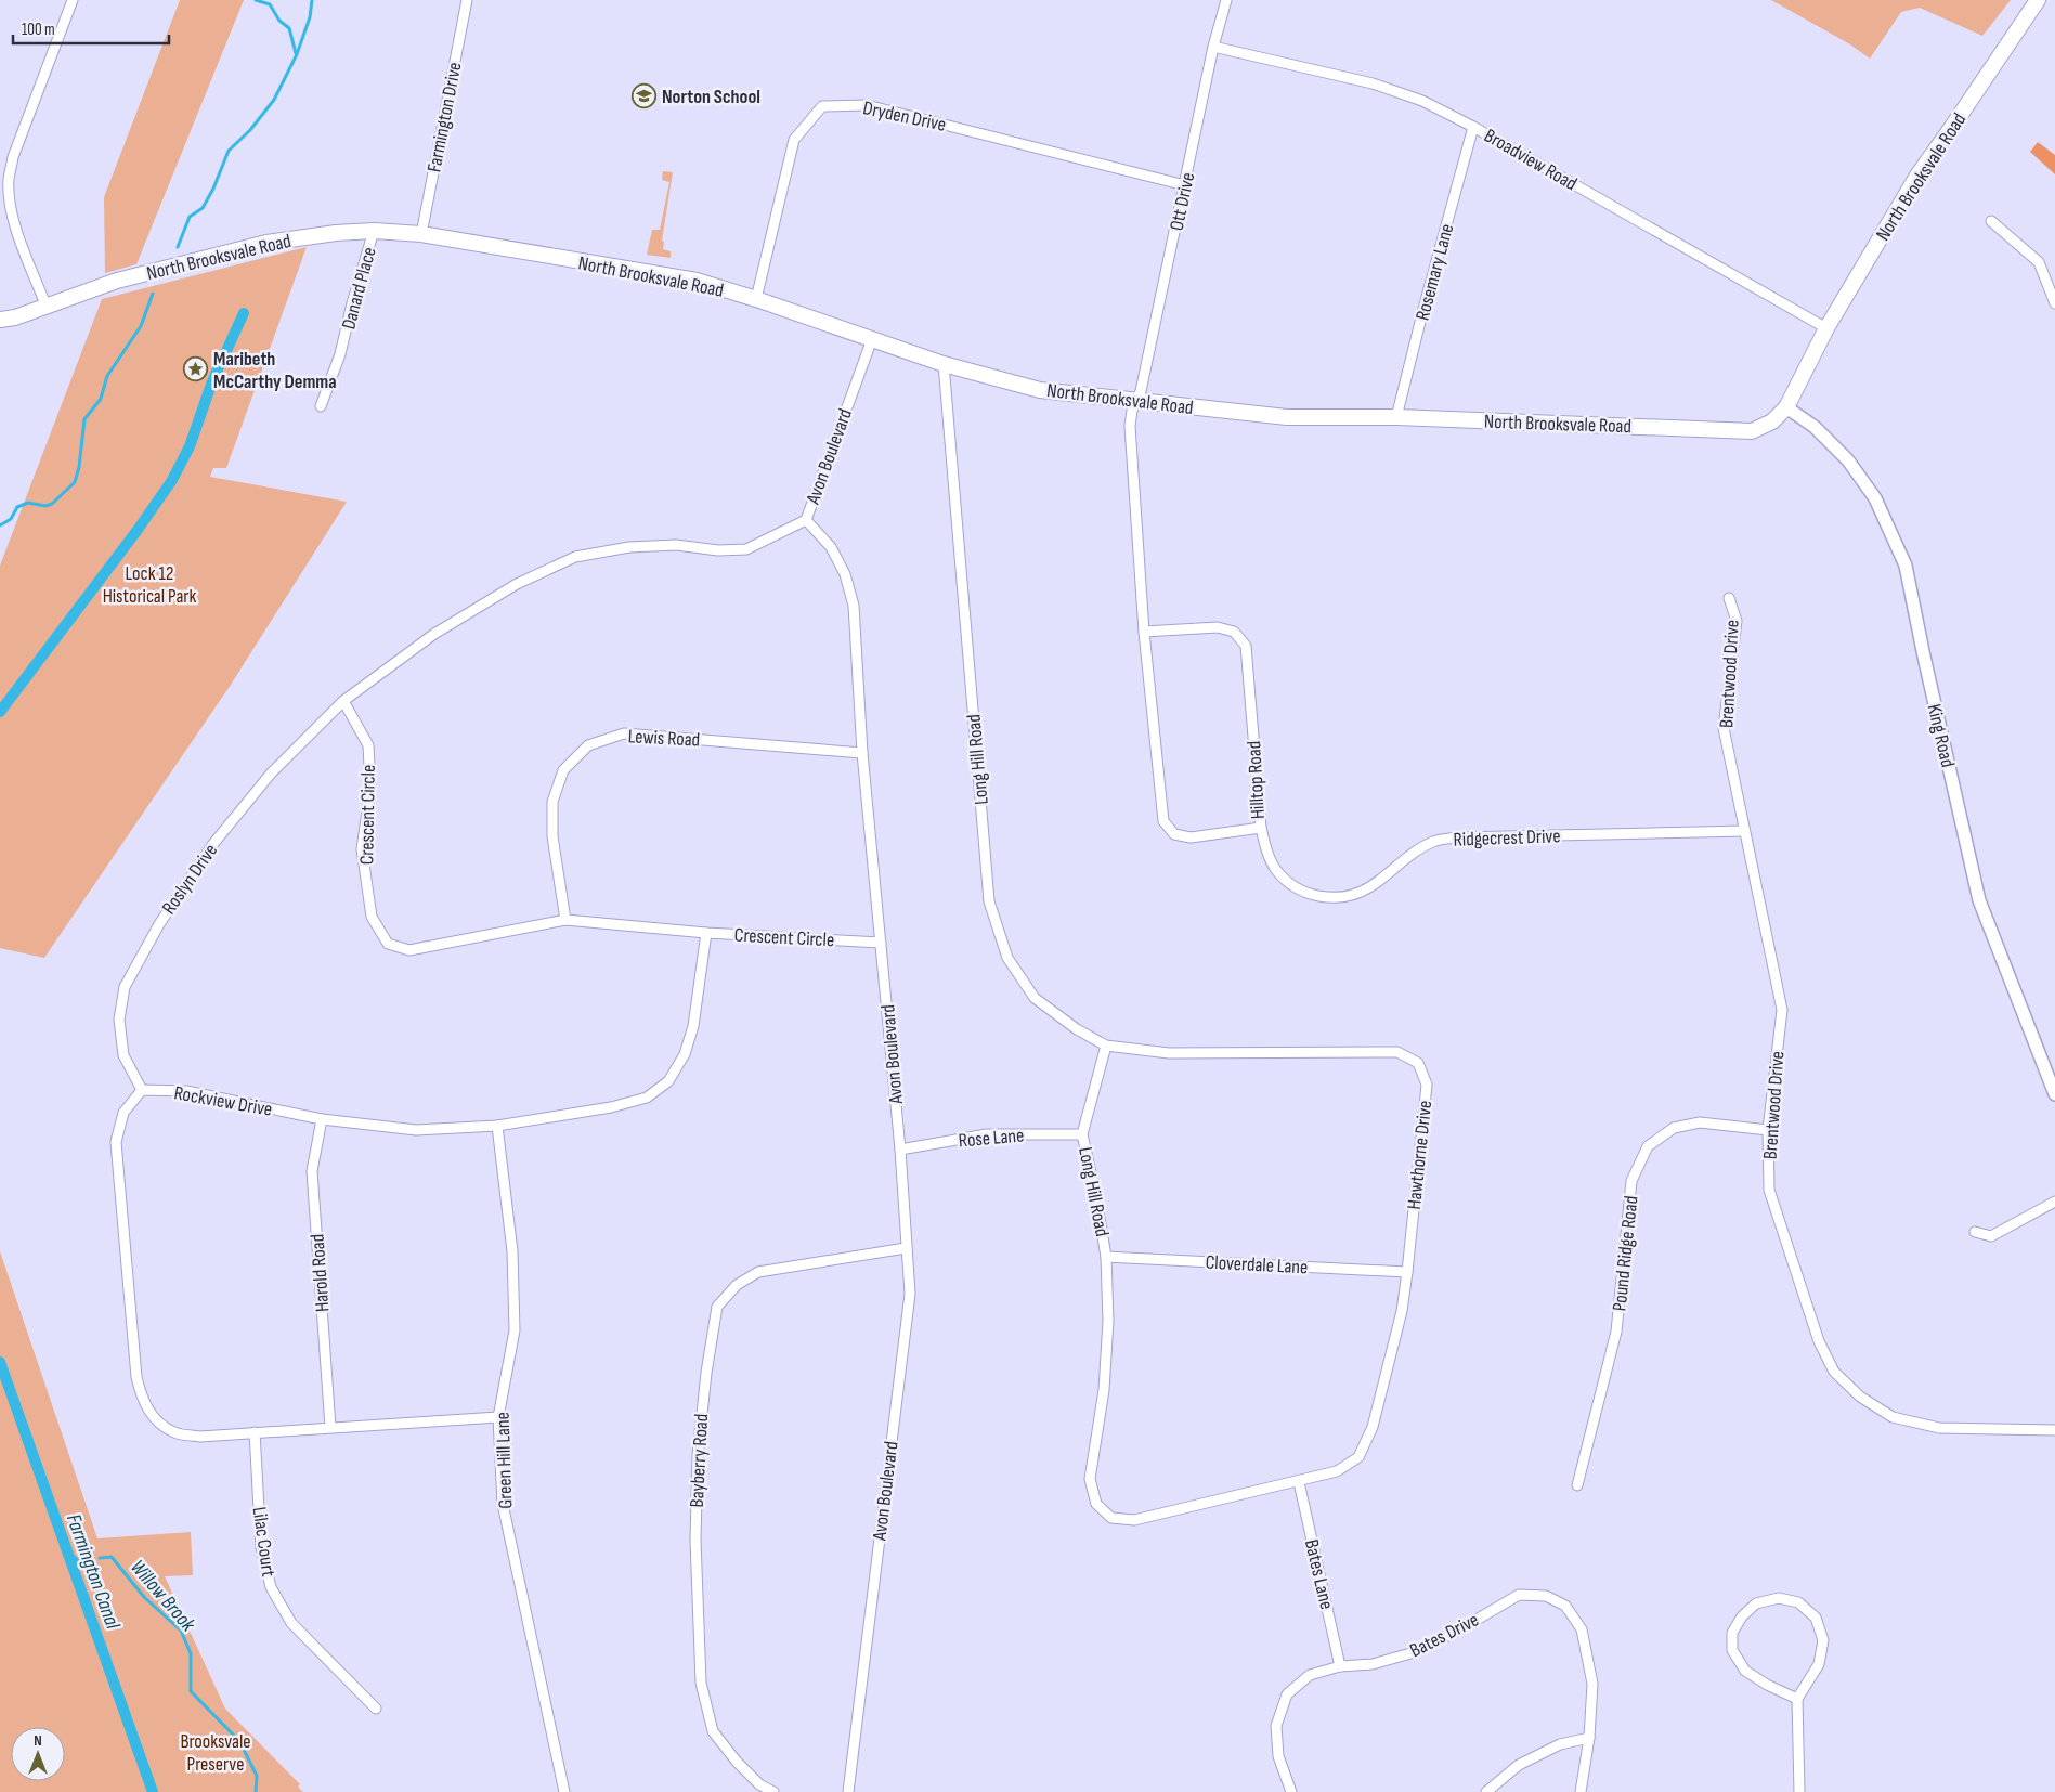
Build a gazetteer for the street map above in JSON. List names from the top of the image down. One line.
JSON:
{"streets":{"main road":["North Brooksvale Road"],"street":["Dryden Drive","Farmington Drive","Broadview Road","Ott Drive","Rosemary Lane","Danard Place","Avon Boulevard","Brentwood Drive","King Road","Lewis Road","Long Hill Road","Hilltop Road","Crescent Circle","Ridgecrest Drive","Roslyn Drive","Rockview Drive","Rose Lane","Hawthorne Drive","Pound Ridge Road","Cloverdale Lane","Harold Road","Green Hill Lane","Bayberry Road","Lilac Court","Bates Lane","Bates Drive"]},"crossings":[["Dryden Drive","North Brooksvale Road"],["Dryden Drive","Ott Drive"],["Farmington Drive","North Brooksvale Road"],["Broadview Road","North Brooksvale Road"],["Broadview Road","Ott Drive"],["Broadview Road","Rosemary Lane"],["North Brooksvale Road","Ott Drive"],["North Brooksvale Road","Rosemary Lane"],["North Brooksvale Road","Danard Place"],["North Brooksvale Road","Avon Boulevard"],["North Brooksvale Road","King Road"],["North Brooksvale Road","Long Hill Road"],["North Brooksvale Road","Hilltop Road"],["Ott Drive","Hilltop Road"],["Avon Boulevard","Lewis Road"],["Avon Boulevard","Crescent Circle"],["Avon Boulevard","Rose Lane"],["Avon Boulevard","Bayberry Road"],["Brentwood Drive","Ridgecrest Drive"],["Brentwood Drive","Pound Ridge Road"],["Lewis Road","Crescent Circle"],["Long Hill Road","Rose Lane"],["Long Hill Road","Hawthorne Drive"],["Long Hill Road","Cloverdale Lane"],["Long Hill Road","Bates Lane"],["Hilltop Road","Ridgecrest Drive"],["Crescent Circle","Roslyn Drive"],["Crescent Circle","Rockview Drive"],["Roslyn Drive","Rockview Drive"],["Rockview Drive","Harold Road"],["Rockview Drive","Green Hill Lane"],["Hawthorne Drive","Cloverdale Lane"],["Hawthorne Drive","Bates Lane"],["Bates Lane","Bates Drive"]],"water":["Farmington Canal","Willow Brook"],"parks":["Lock 12 Historical Park","Brooksvale Preserve"],"places":{"school or university":["Norton School"],"place":["Maribeth McCarthy Demma"]},"scale_bar":"100 m","north":"top"}
